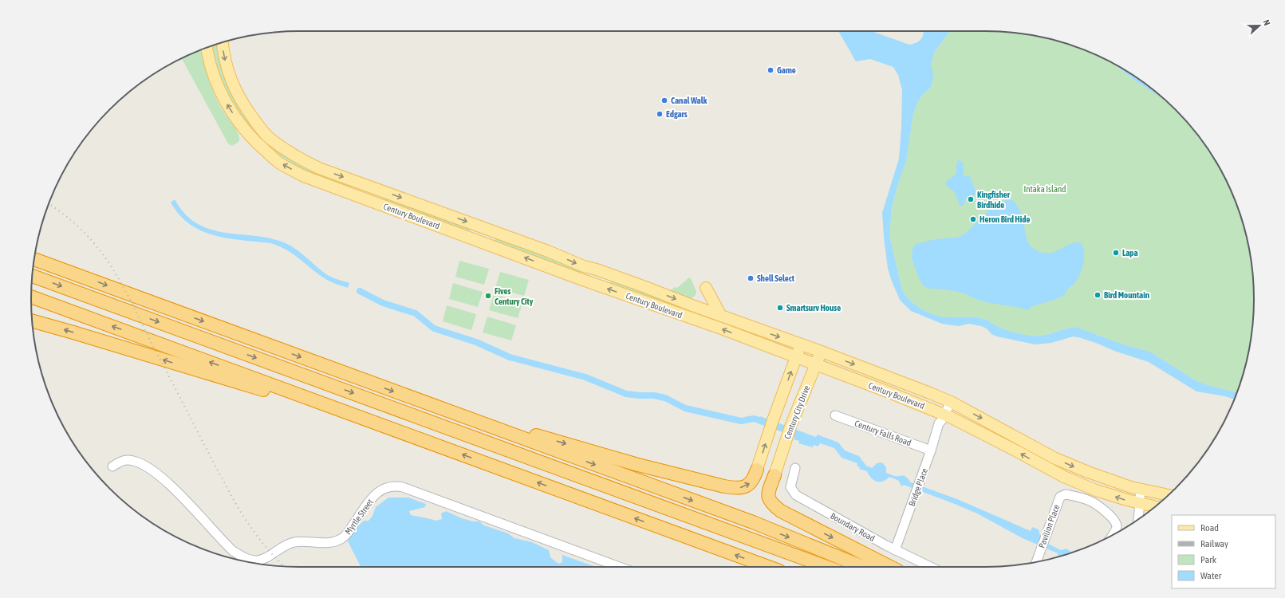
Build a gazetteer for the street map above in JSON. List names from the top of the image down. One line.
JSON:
{"streets":{"main road":["Century Boulevard","Century City Drive"],"street":["Century Falls Road","Bridge Place","Myrtle Street","Pavilion Place","Boundary Road"]},"crossings":[["Century Boulevard","Century City Drive"],["Century Boulevard","Bridge Place"],["Century Falls Road","Bridge Place"],["Bridge Place","Boundary Road"]],"parks":["Intaka Island"],"places":["Game","Canal Walk","Edgars","Kingfisher Birdhide","Heron Bird Hide","Lapa","Shell Select","Bird Mountain","Fives Century City","Smartsurv House"],"legend":["Road","Railway","Park","Water"],"north":"right"}
